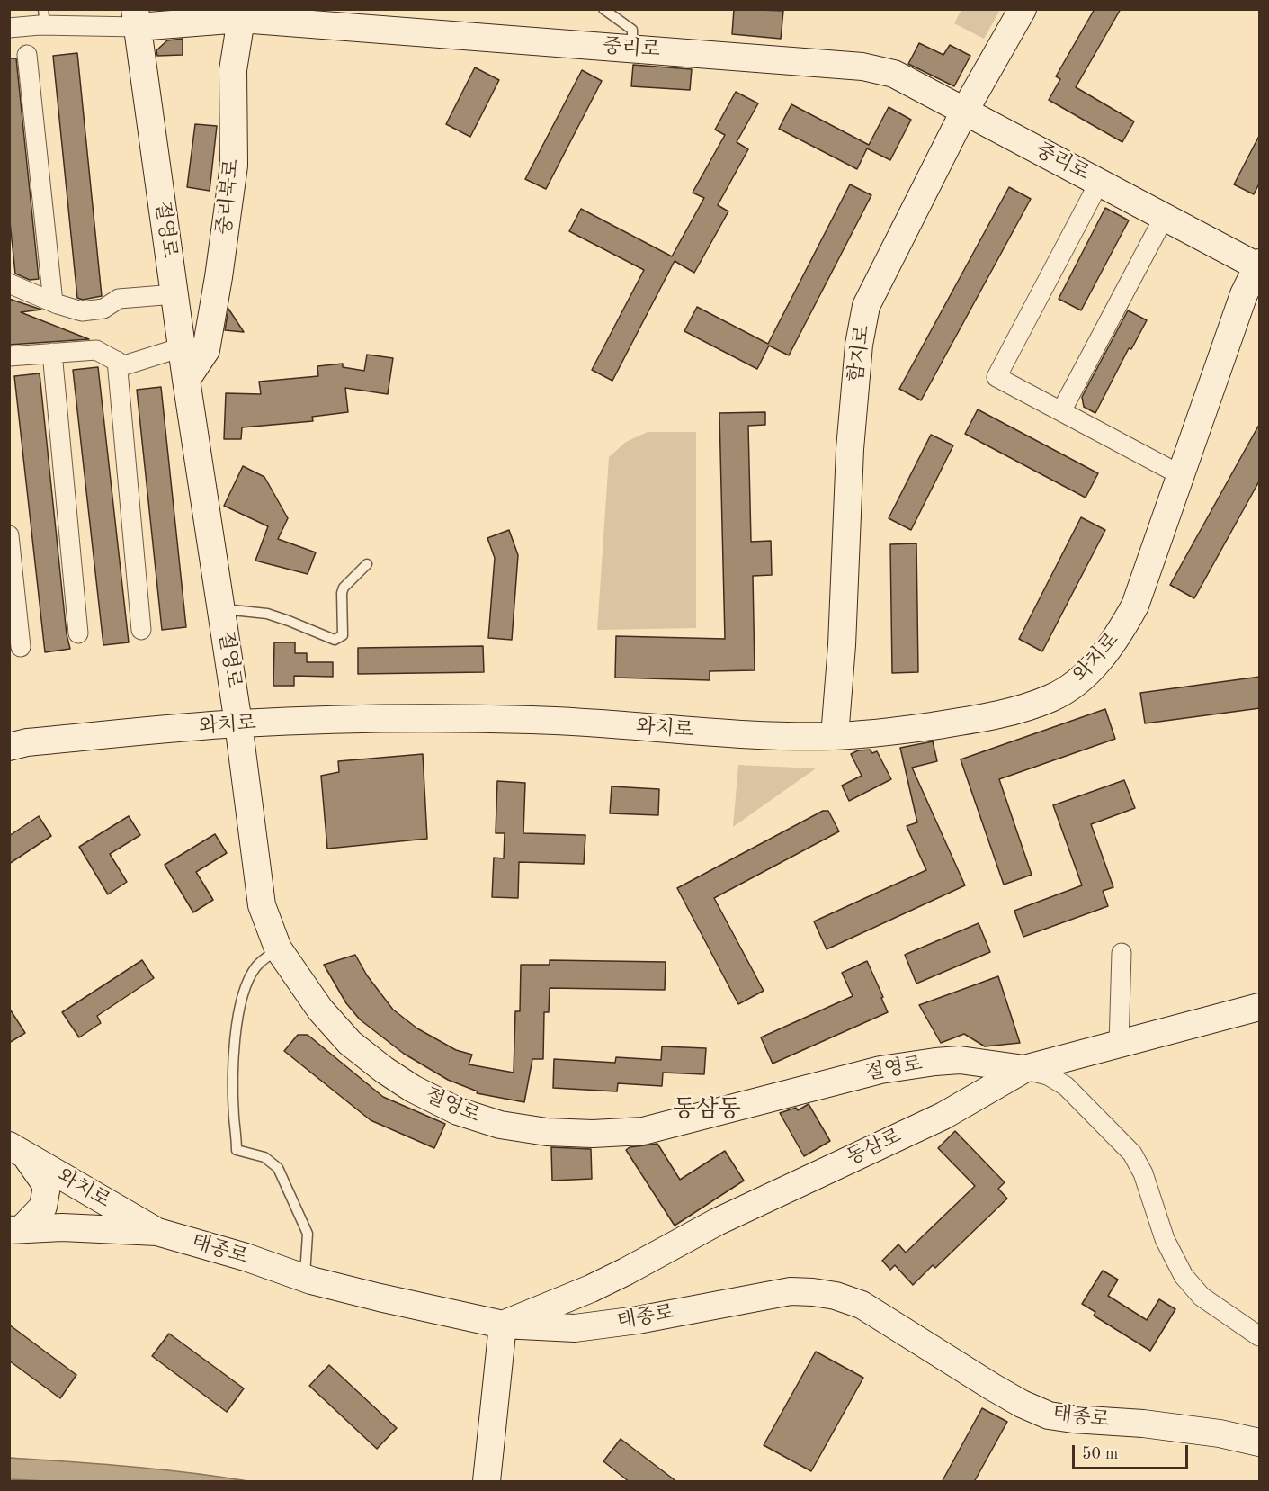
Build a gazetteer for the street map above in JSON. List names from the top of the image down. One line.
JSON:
{"streets":{"main road":["중리로","중리북로","절영로","함지로","와치로","동삼로","태종로"]},"crossings":[["중리로","중리북로"],["중리로","절영로"],["중리로","함지로"],["중리로","와치로"],["중리북로","절영로"],["절영로","와치로"],["절영로","동삼로"],["함지로","와치로"],["와치로","태종로"],["동삼로","태종로"]],"districts":["동삼동"],"scale_bar":"50 m"}
